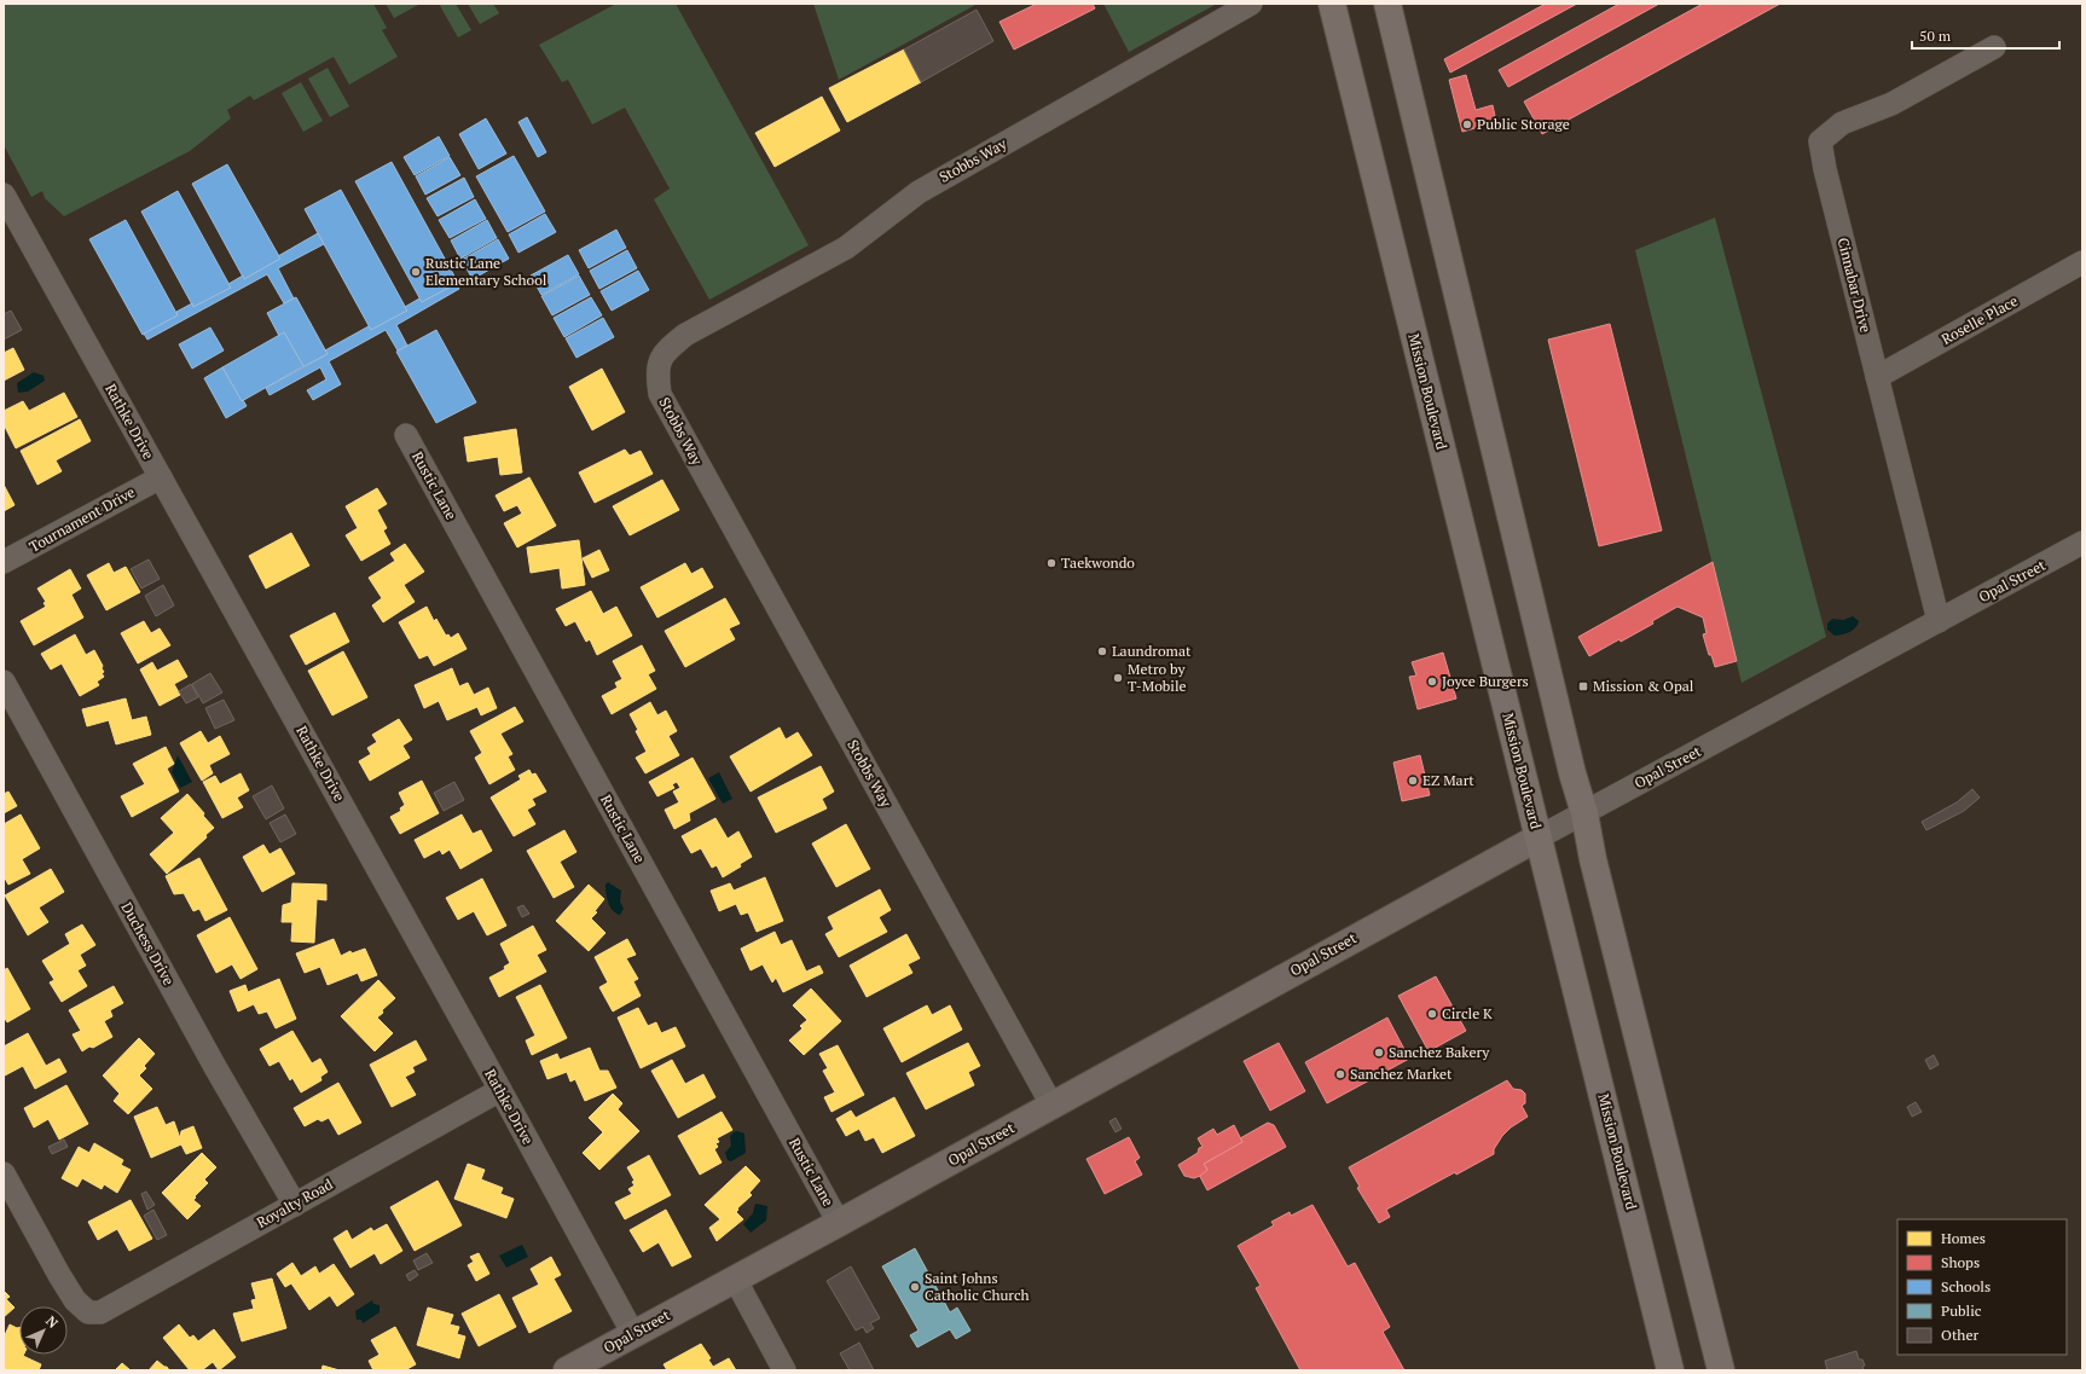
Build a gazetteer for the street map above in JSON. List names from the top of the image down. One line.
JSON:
{"streets":{"main road":["Mission Boulevard"],"street":["Stobbs Way","Cinnabar Drive","Roselle Place","Rathke Drive","Rustic Lane","Tournament Drive","Opal Street","Duchess Drive","Royalty Road"]},"crossings":[["Stobbs Way","Opal Street"],["Cinnabar Drive","Roselle Place"],["Cinnabar Drive","Opal Street"],["Mission Boulevard","Opal Street"],["Rathke Drive","Tournament Drive"],["Rathke Drive","Opal Street"],["Rathke Drive","Royalty Road"],["Rustic Lane","Opal Street"],["Duchess Drive","Royalty Road"]],"places":{"other":["Public Storage","Rustic Lane Elementary School","Taekwondo","Laundromat","Metro by T-Mobile","Joyce Burgers","EZ Mart","Circle K","Sanchez Bakery","Sanchez Market","Saint Johns Catholic Church"],"transit":["Mission & Opal"]},"legend":["Homes","Shops","Schools","Public","Other"],"scale_bar":"50 m","north":"top right"}
